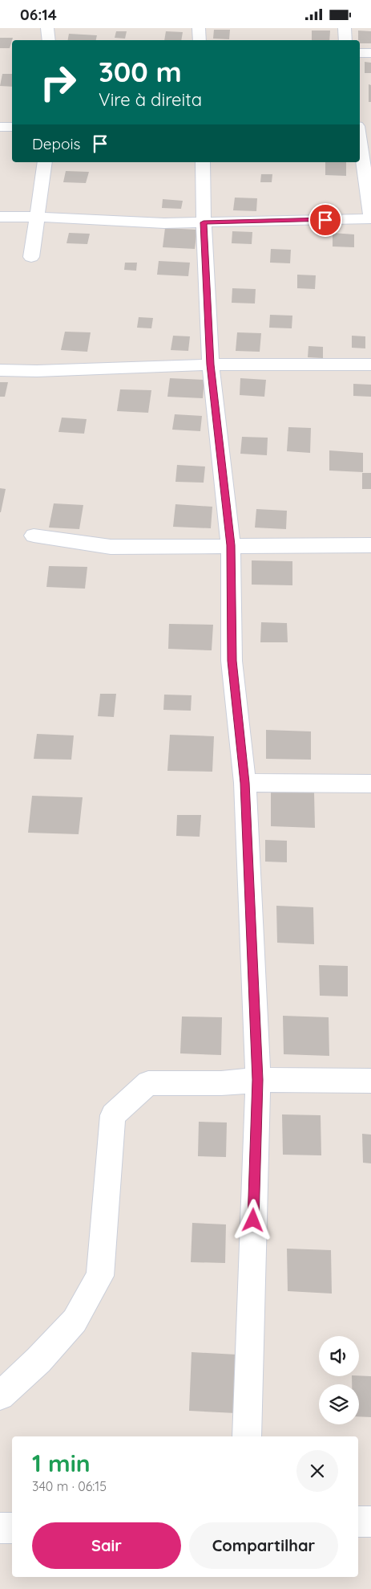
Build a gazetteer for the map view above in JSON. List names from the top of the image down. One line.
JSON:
{"page":{"status":"06:14","turn":["300 m","Vire à direita"],"then":"Depois","heading":["1 min","340 m · 06:15"],"buttons":["Sair","Compartilhar"]}}
